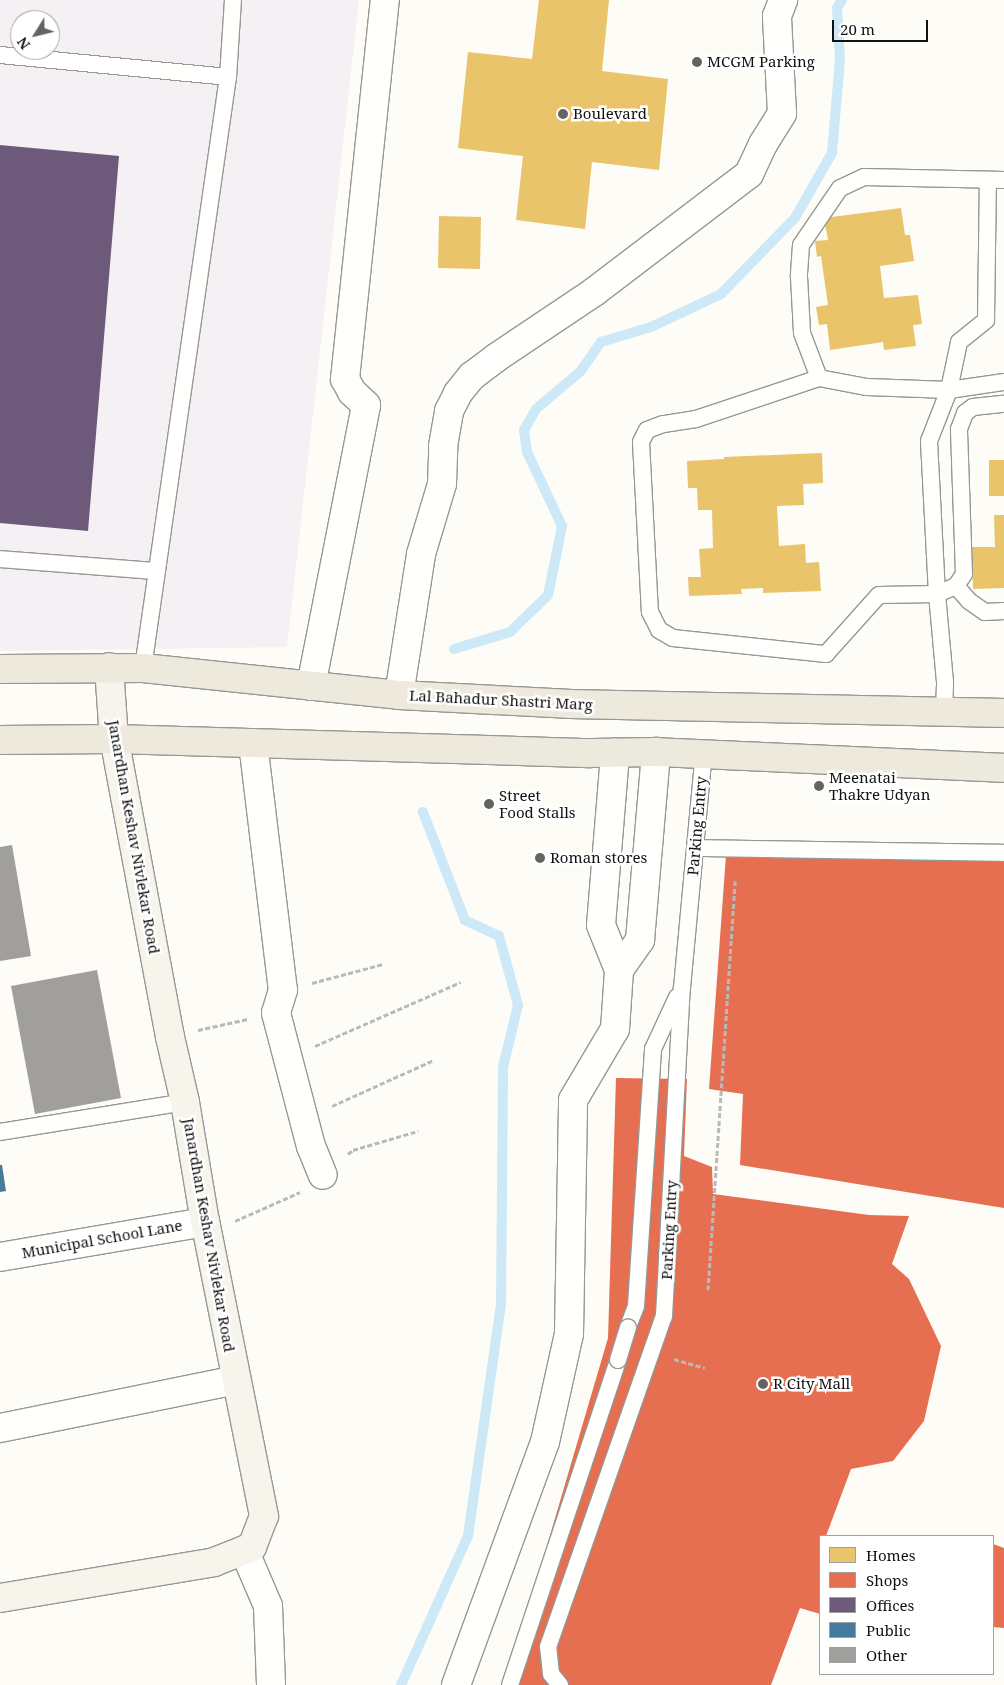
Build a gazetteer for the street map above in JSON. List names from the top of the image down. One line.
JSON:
{"streets":{"main road":["Lal Bahadur Shastri Marg"],"street":["Janardhan Keshav Nivlekar Road","Municipal School Lane"],"lane":["Parking Entry"]},"crossings":[["Lal Bahadur Shastri Marg","Janardhan Keshav Nivlekar Road"],["Janardhan Keshav Nivlekar Road","Municipal School Lane"]],"places":["MCGM Parking","Boulevard","Meenatai Thakre Udyan","Street Food Stalls","Roman stores","R City Mall"],"legend":["Homes","Shops","Offices","Public","Other"],"scale_bar":"20 m","north":"bottom left"}
